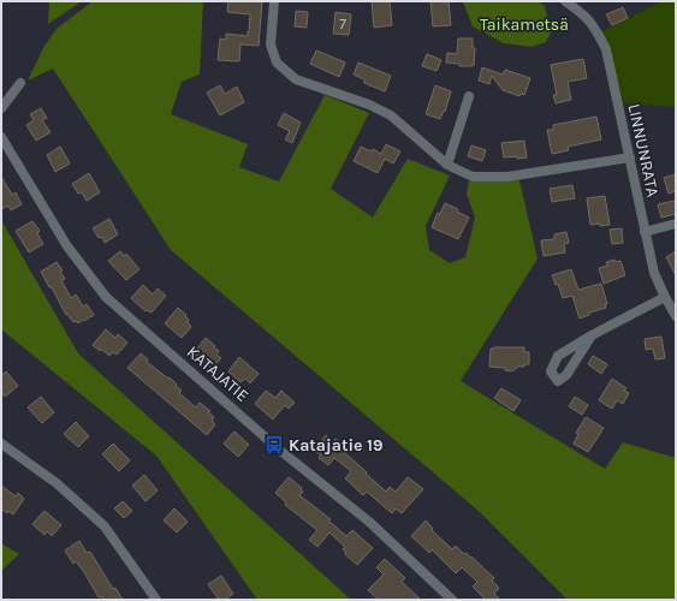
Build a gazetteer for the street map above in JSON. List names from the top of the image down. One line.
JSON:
{"streets":{"street":["LINNUNRATA","KATAJATIE"]},"parks":["Taikametsä"],"places":{"bus stop":["Katajatie 19"]},"house_numbers":["7"]}
